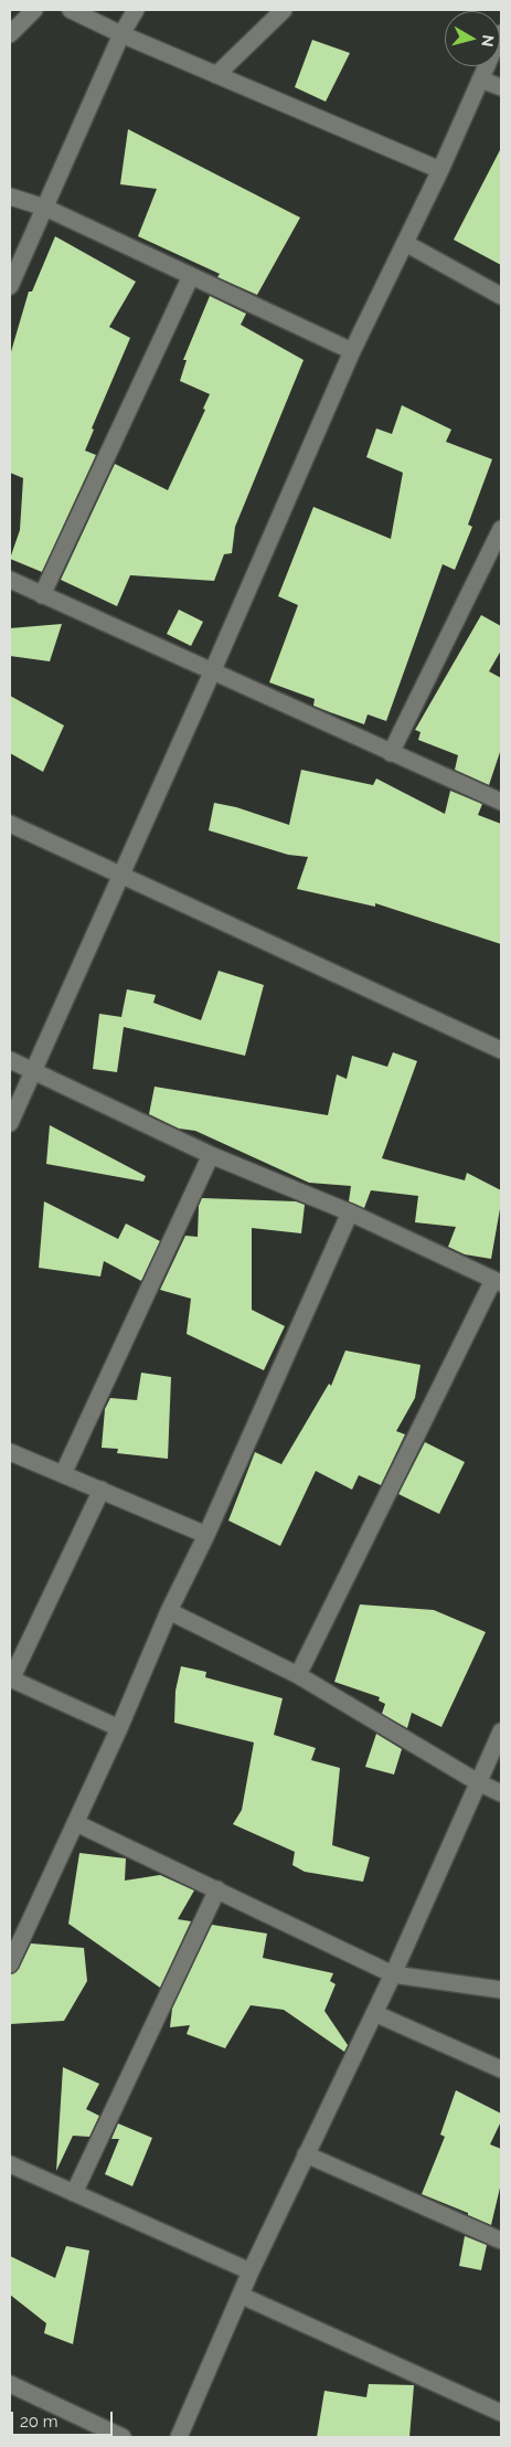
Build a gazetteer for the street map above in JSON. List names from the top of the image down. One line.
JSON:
{"scale_bar":"20 m","north":"right"}
